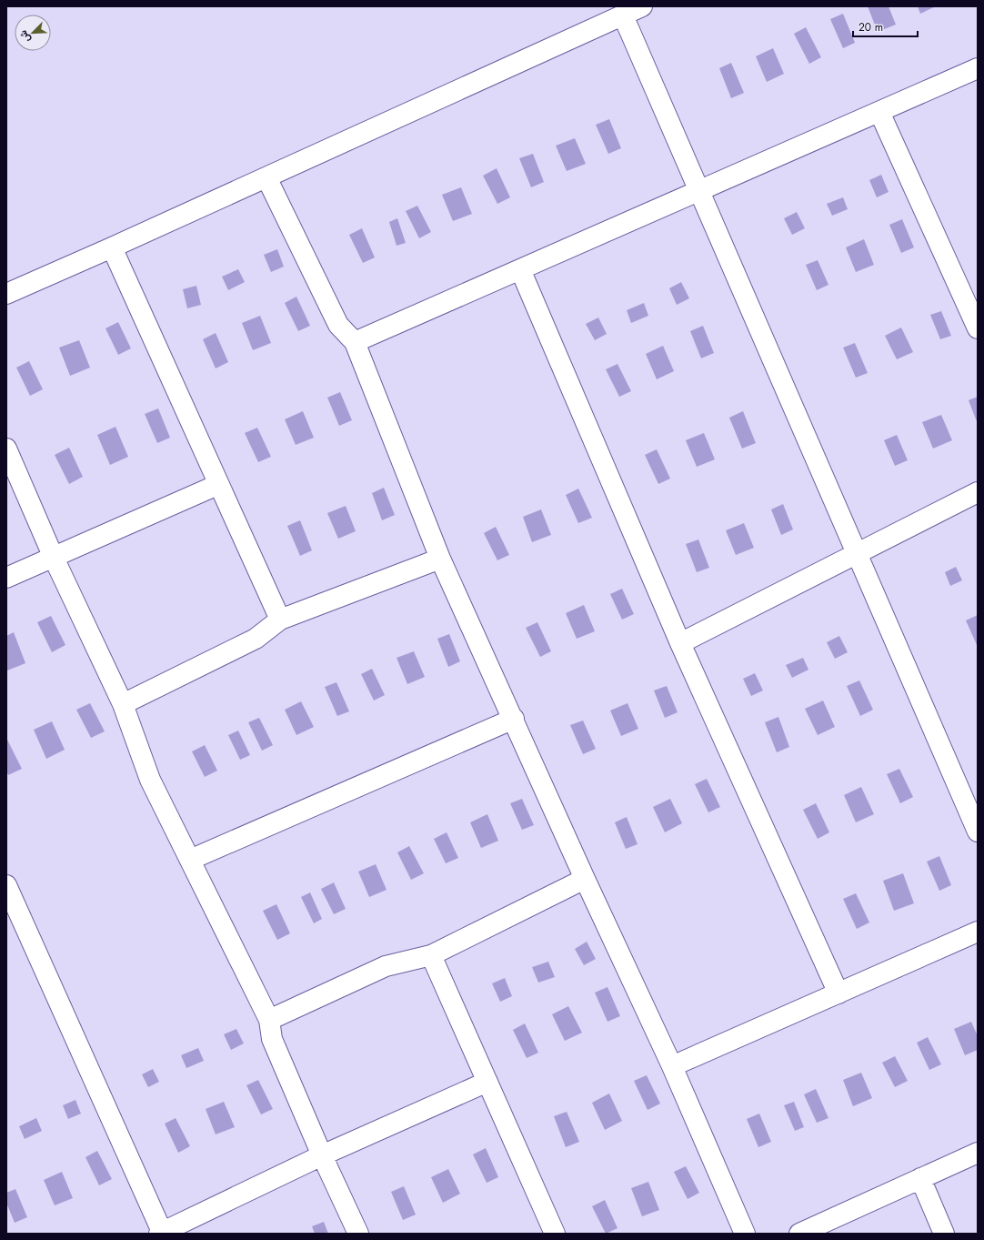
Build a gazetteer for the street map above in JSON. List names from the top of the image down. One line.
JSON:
{"scale_bar":"20 m","north":"bottom left"}
